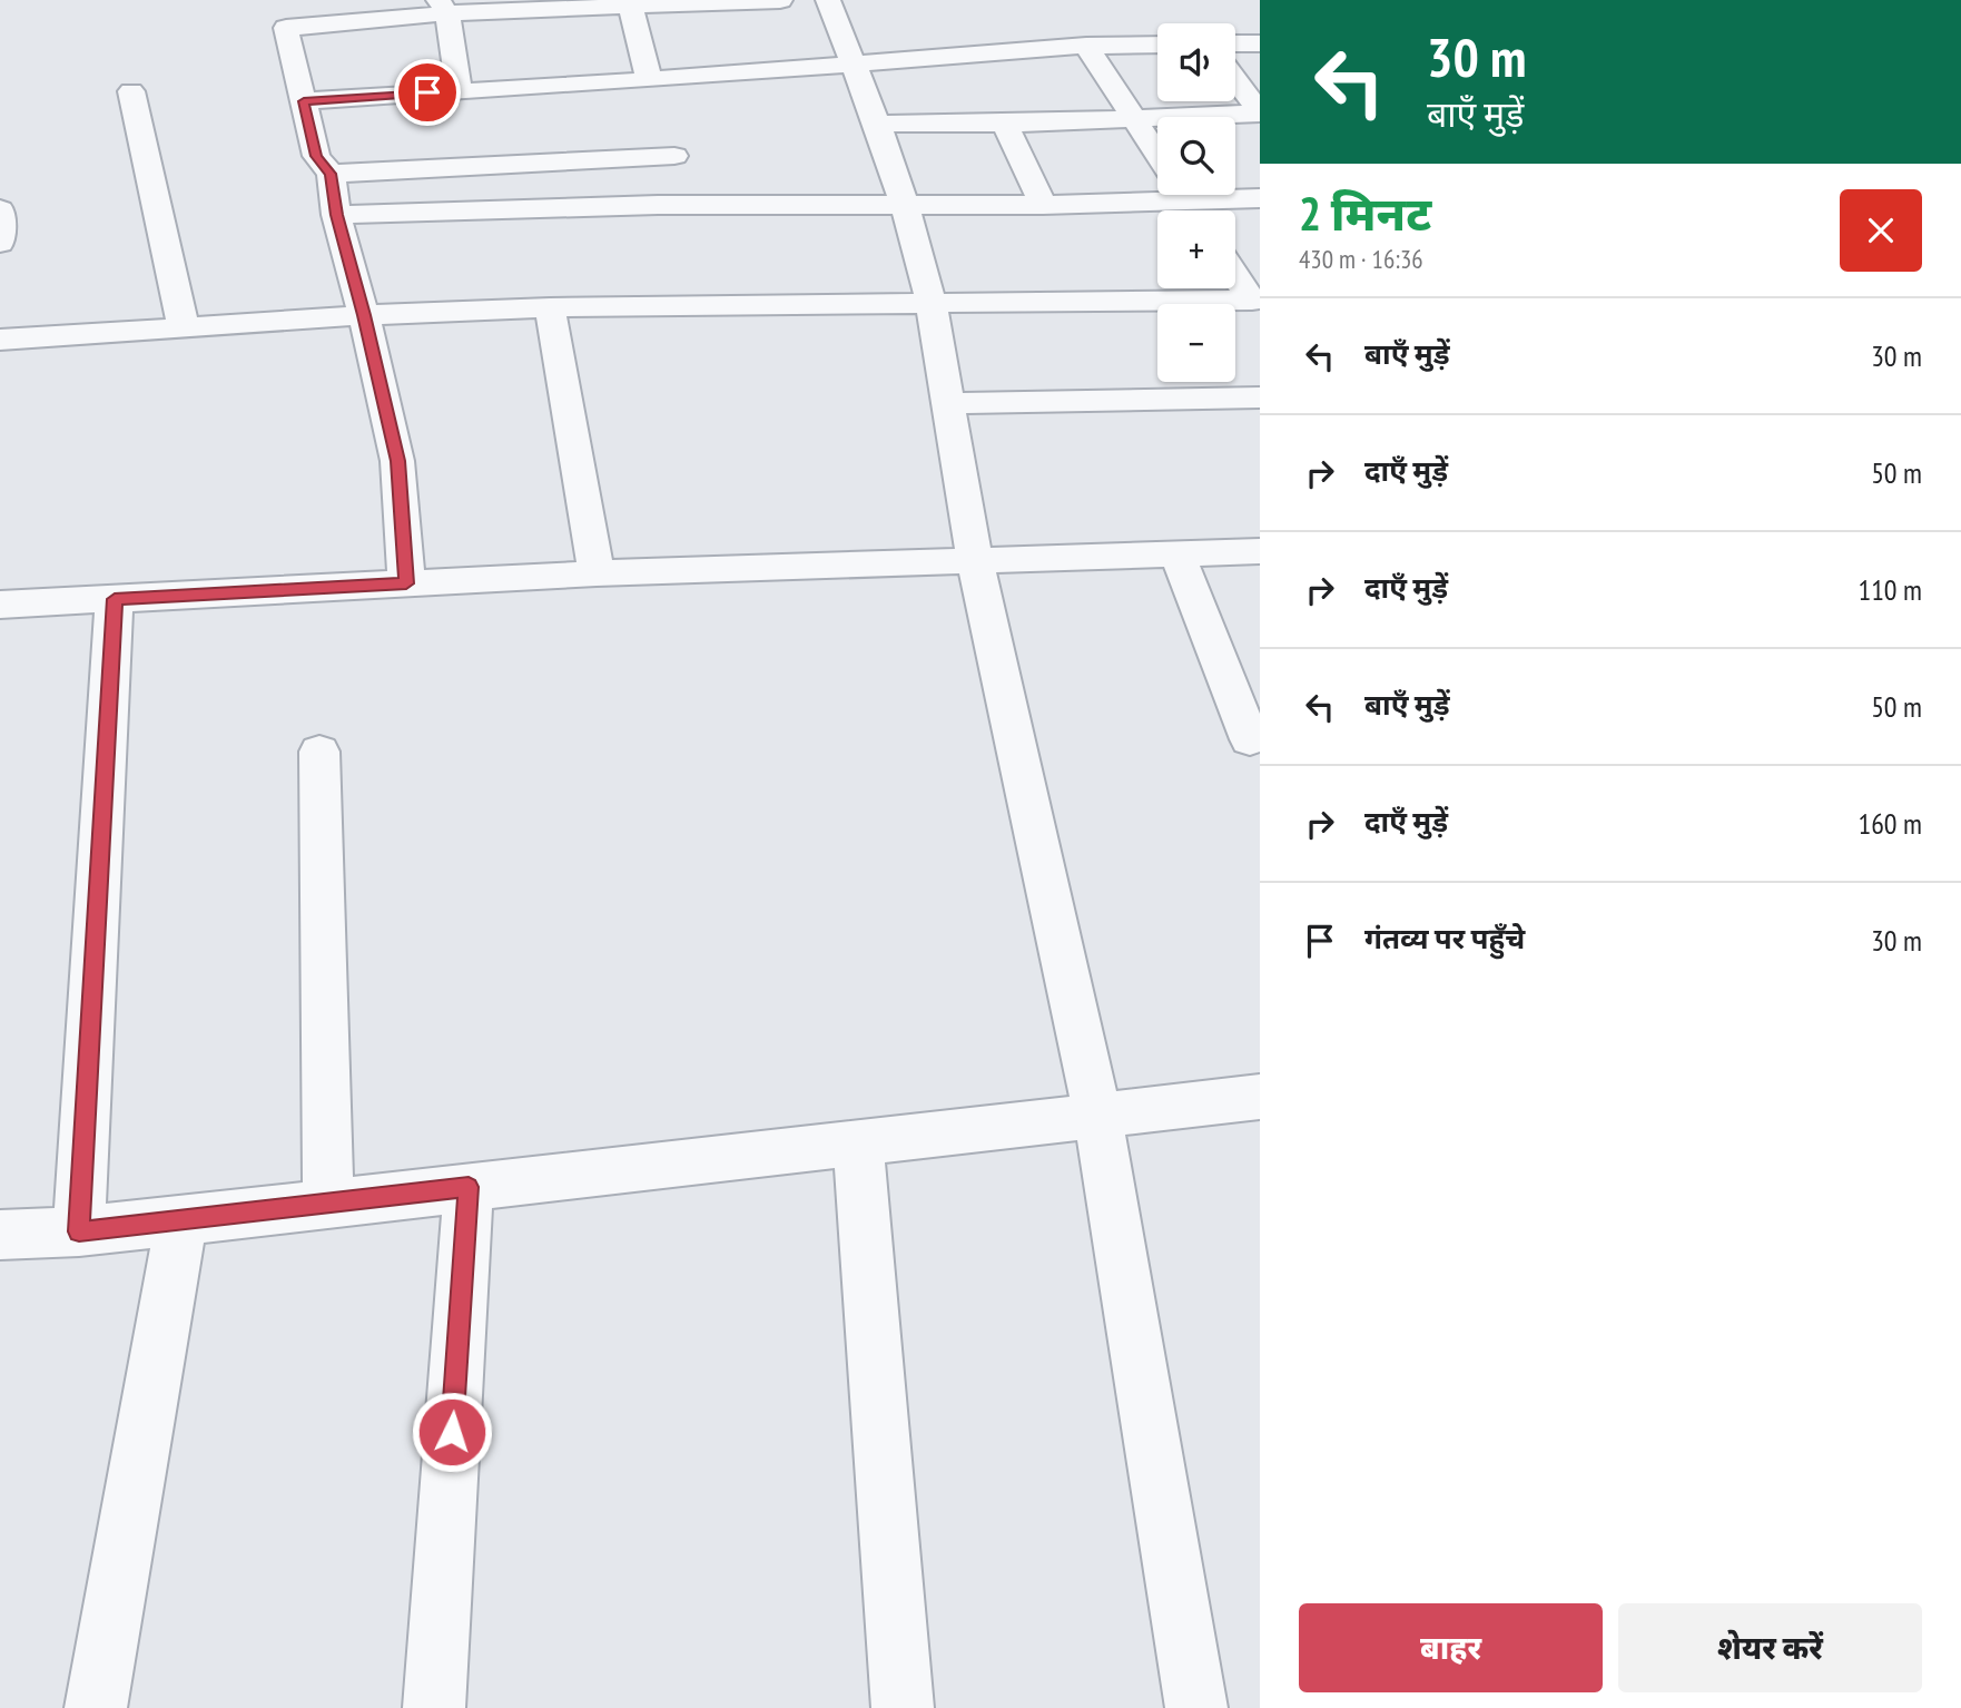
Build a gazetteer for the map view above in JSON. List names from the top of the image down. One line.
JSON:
{"page":{"turn":["30 m","बाएँ मुड़ें"],"map_buttons":["+","−"],"heading":["2 मिनट","430 m · 16:36"],"list":[{"name":"बाएँ मुड़ें","value":"30 m"},{"name":"दाएँ मुड़ें","value":"50 m"},{"name":"दाएँ मुड़ें","value":"110 m"},{"name":"बाएँ मुड़ें","value":"50 m"},{"name":"दाएँ मुड़ें","value":"160 m"},{"name":"गंतव्य पर पहुँचे","value":"30 m"}],"buttons":["बाहर","शेयर करें"]}}
